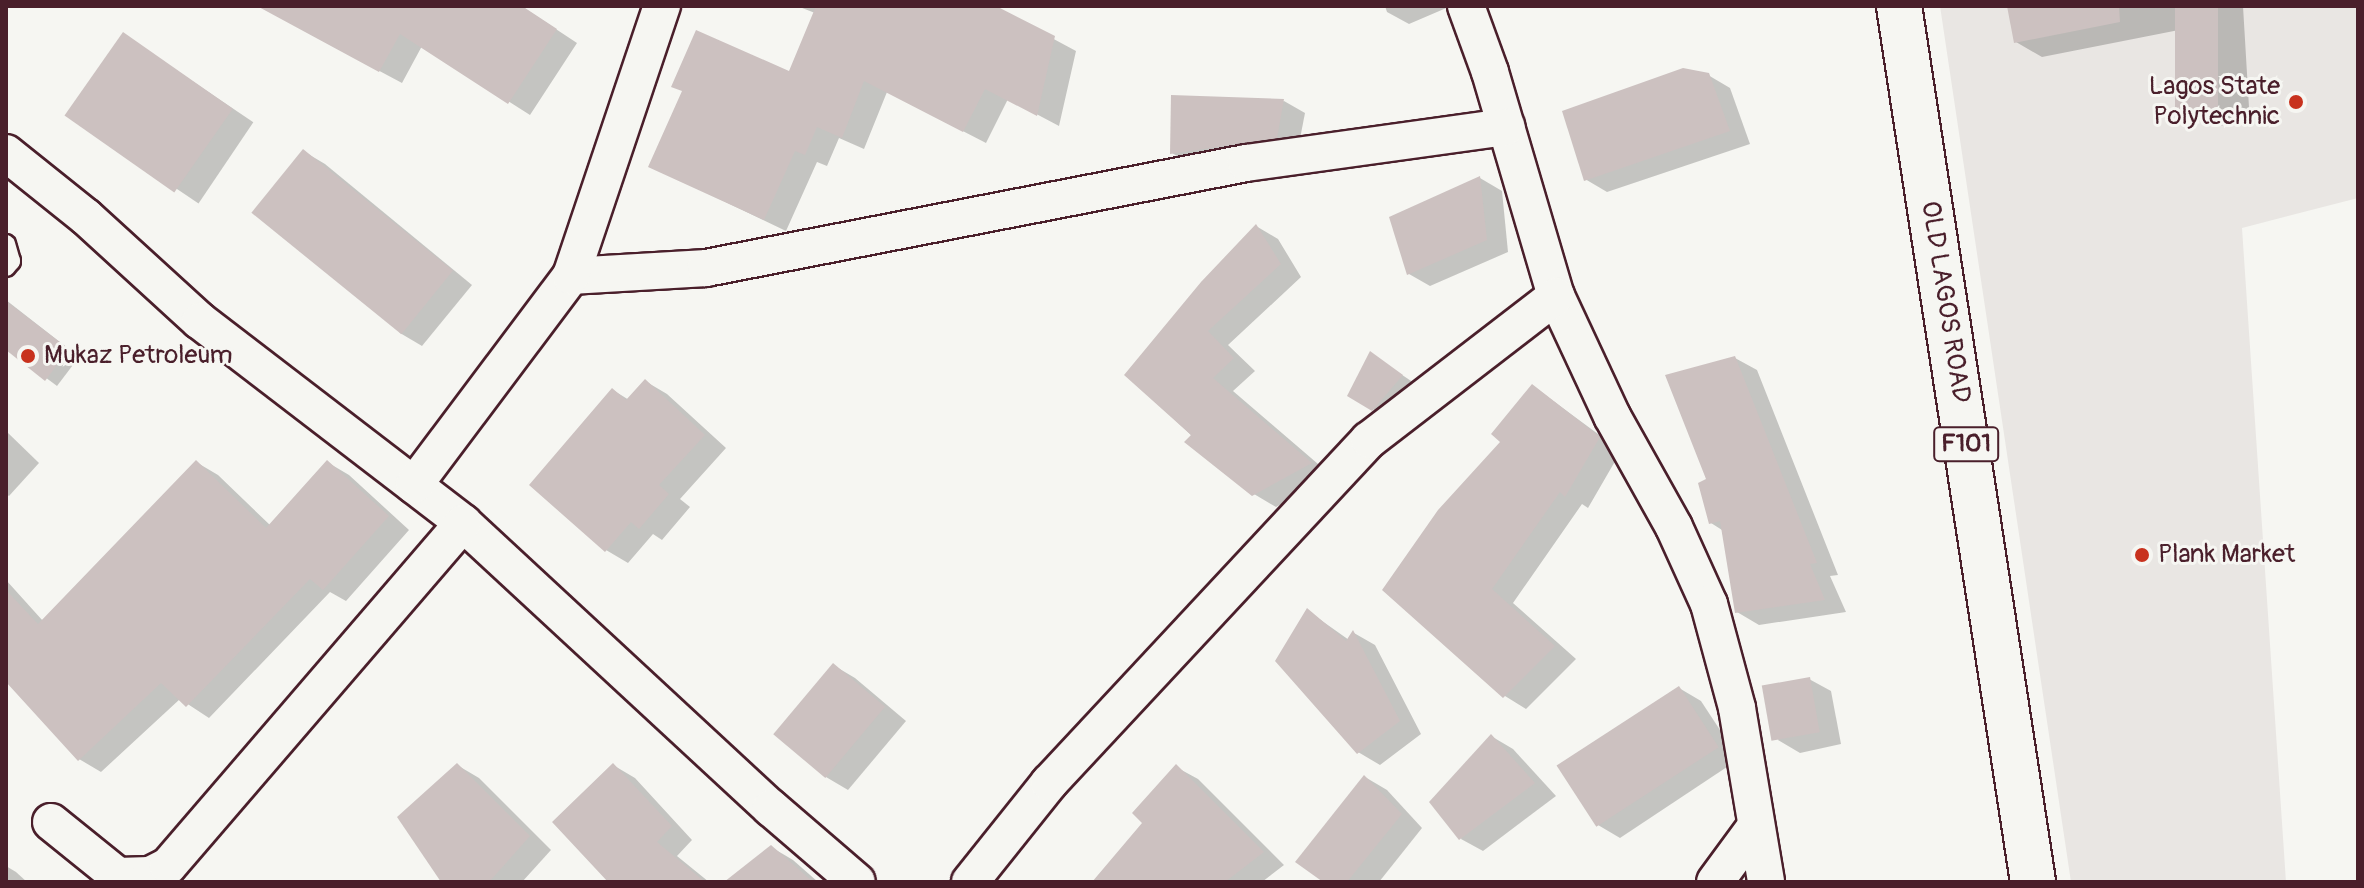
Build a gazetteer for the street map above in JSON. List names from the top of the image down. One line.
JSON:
{"streets":{"main road":["OLD LAGOS ROAD","F101"]},"places":["Lagos State Polytechnic","Mukaz Petroleum","Plank Market"]}
